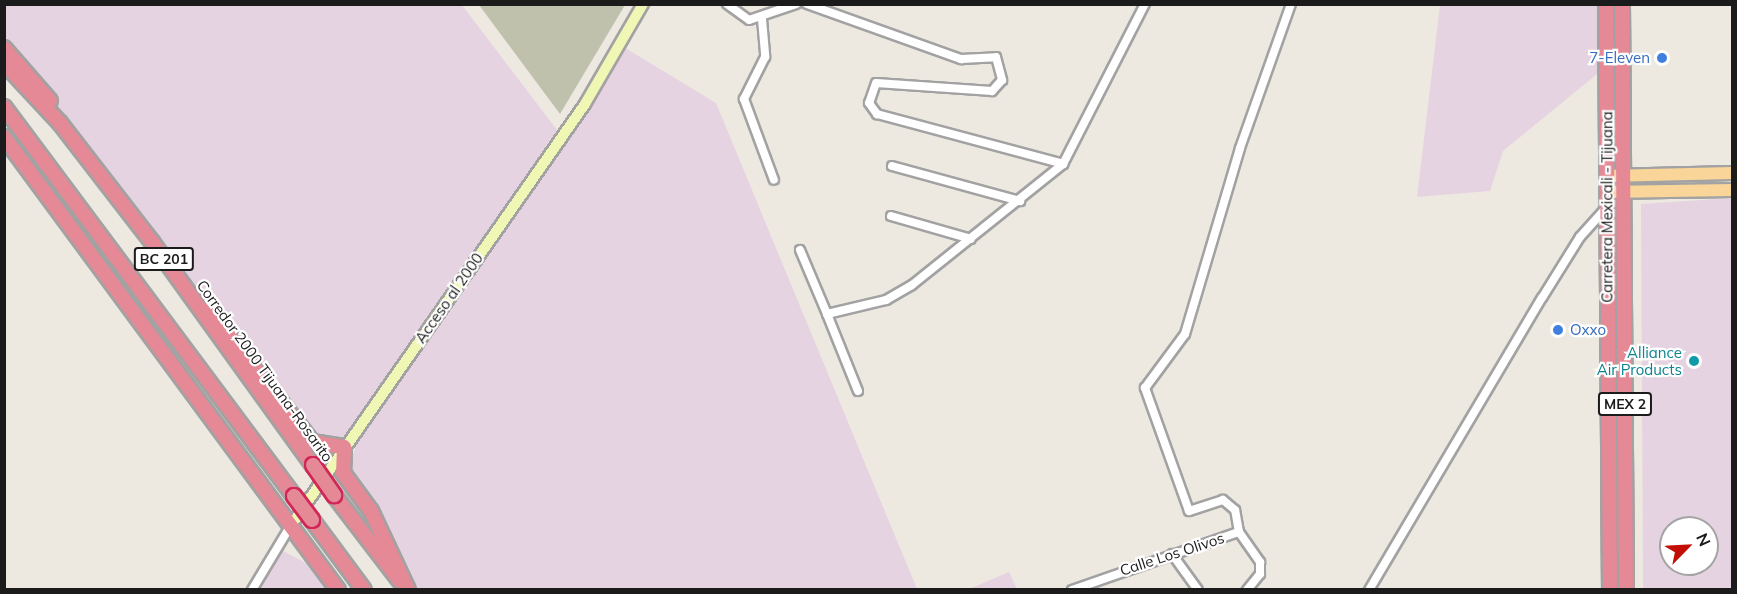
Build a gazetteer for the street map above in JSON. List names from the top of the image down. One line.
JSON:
{"streets":{"highway":["Carretera Mexicali - Tijuana","BC 201","Corredor 2000 Tijuana-Rosarito","MEX 2"],"street":["Acceso al 2000","Calle Los Olivos"]},"places":["7-Eleven","Oxxo","Alliance Air Products"],"north":"top right"}
